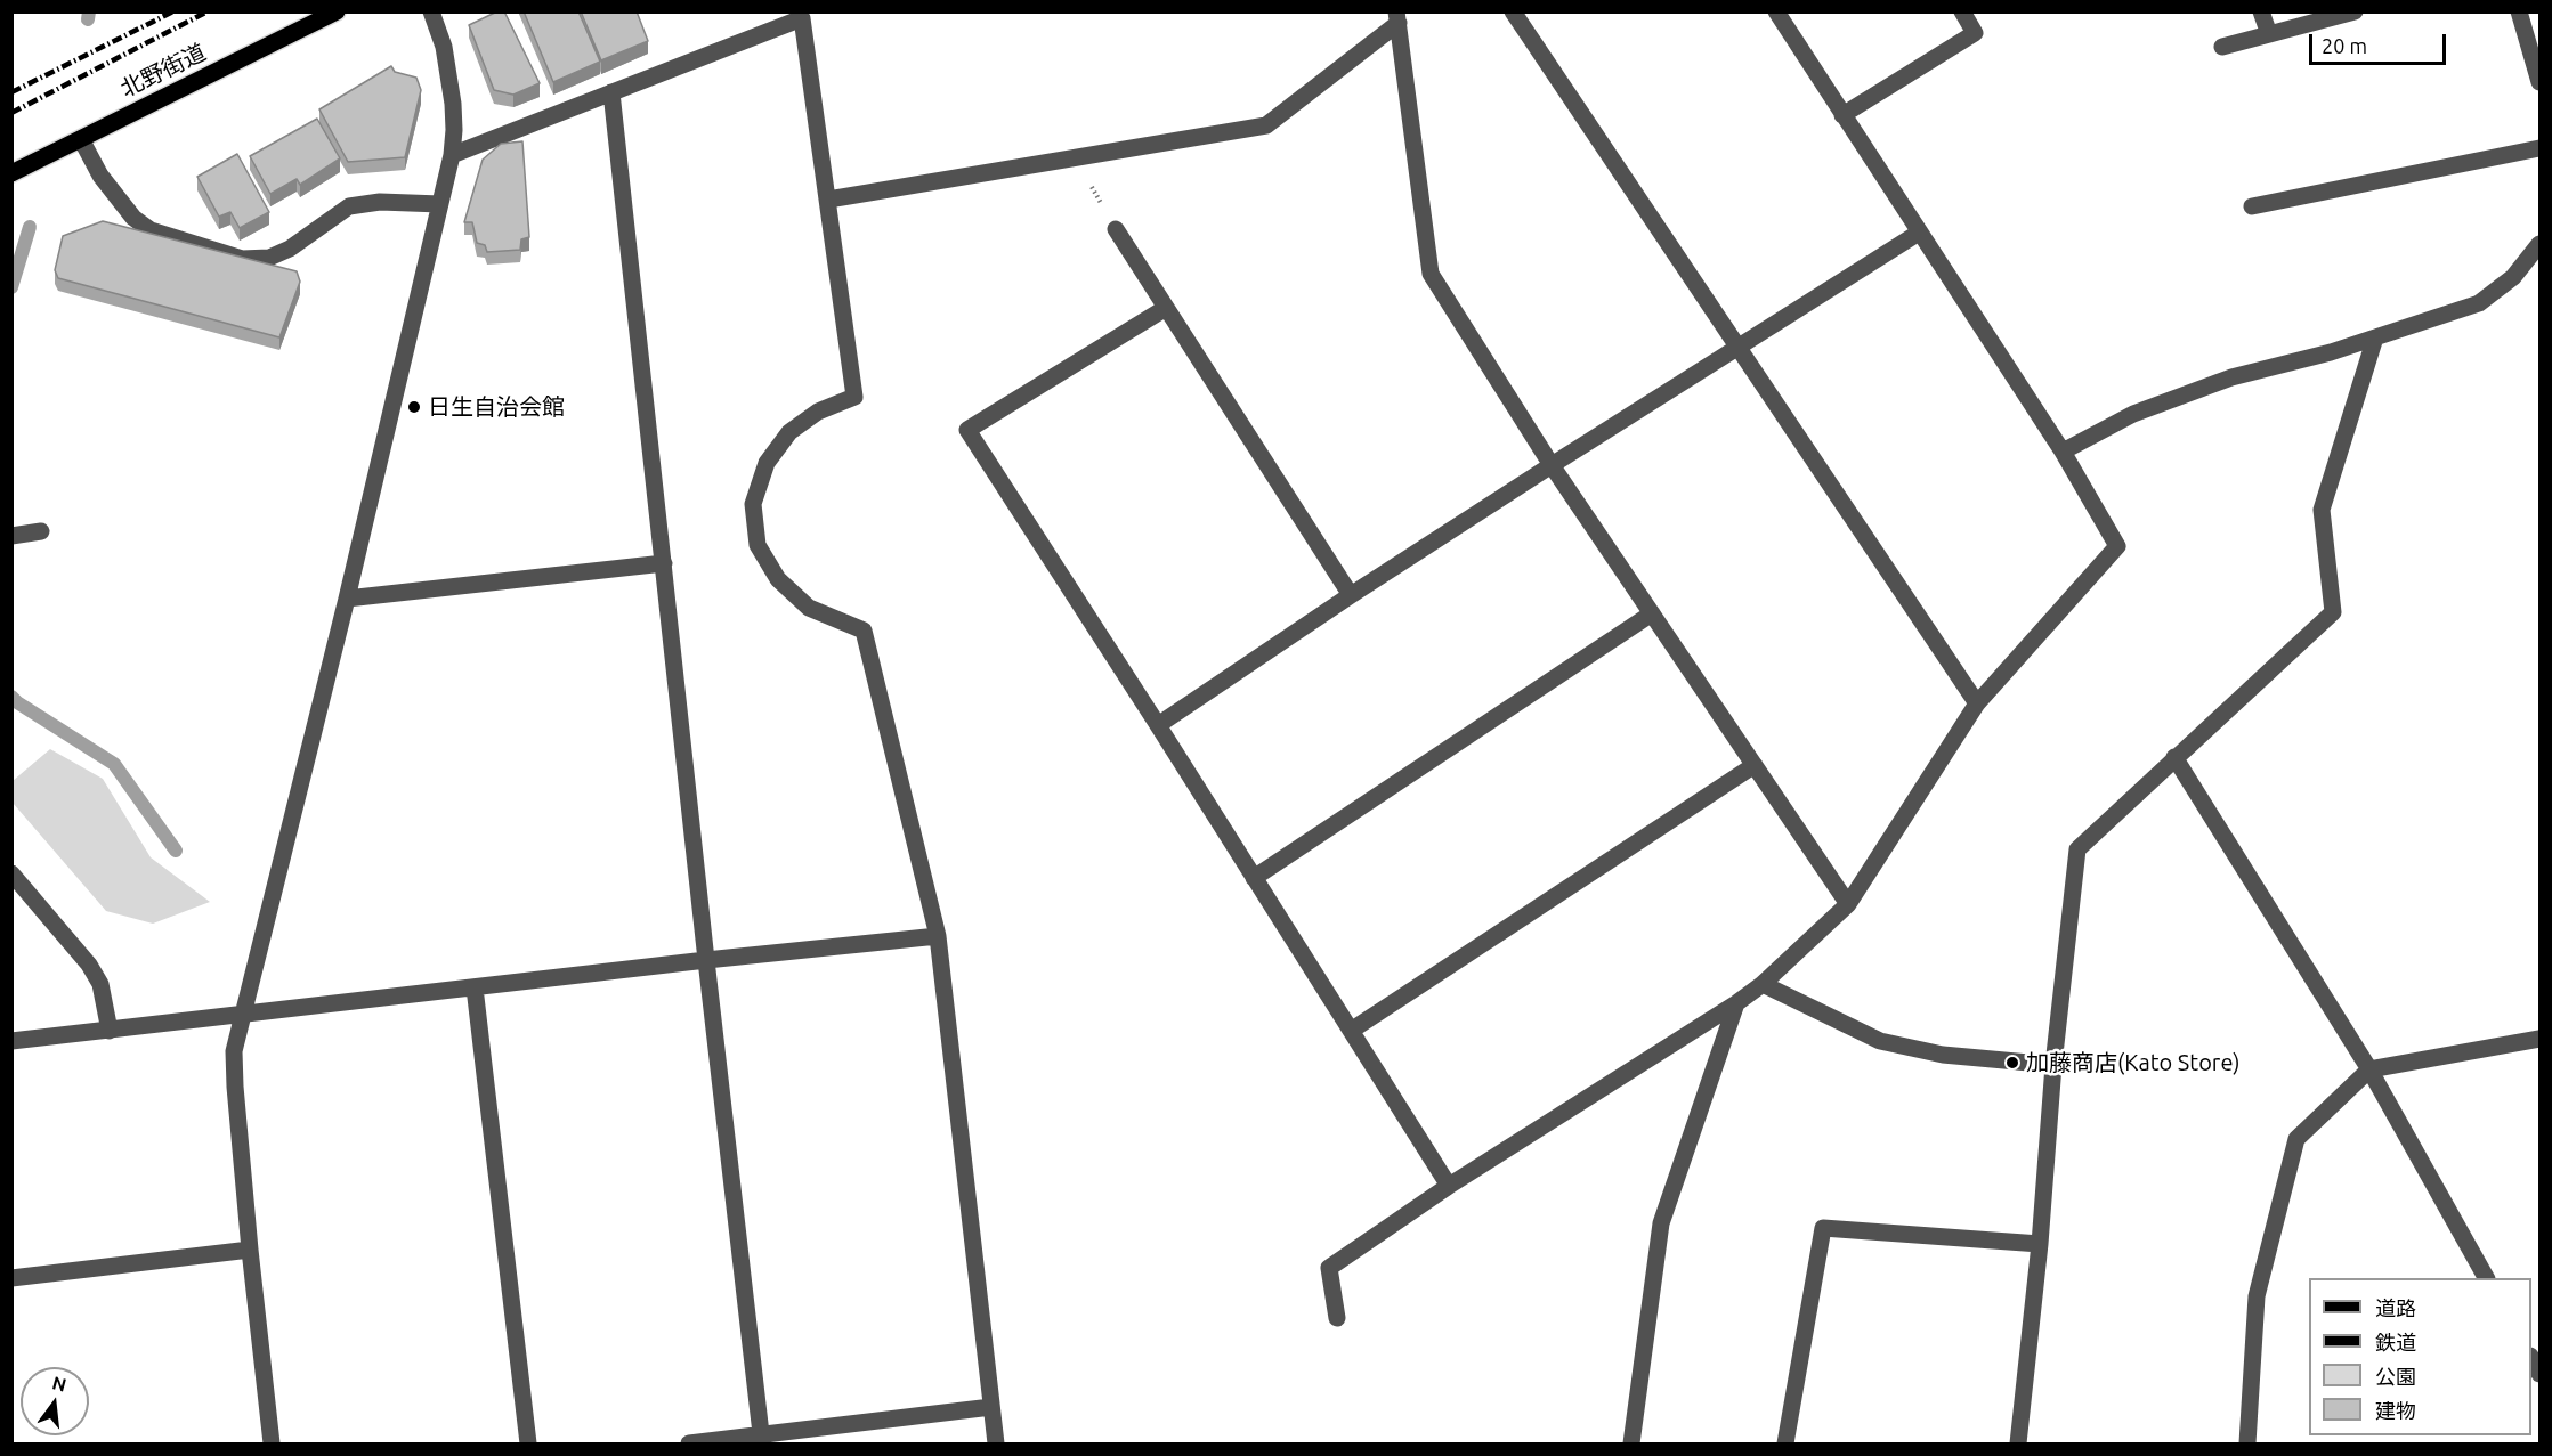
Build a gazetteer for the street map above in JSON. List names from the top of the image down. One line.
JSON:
{"streets":{"main road":["北野街道"]},"places":["日生自治会館","加藤商店(Kato Store)"],"legend":["道路","鉄道","公園","建物"],"scale_bar":"20 m","north":"top"}
